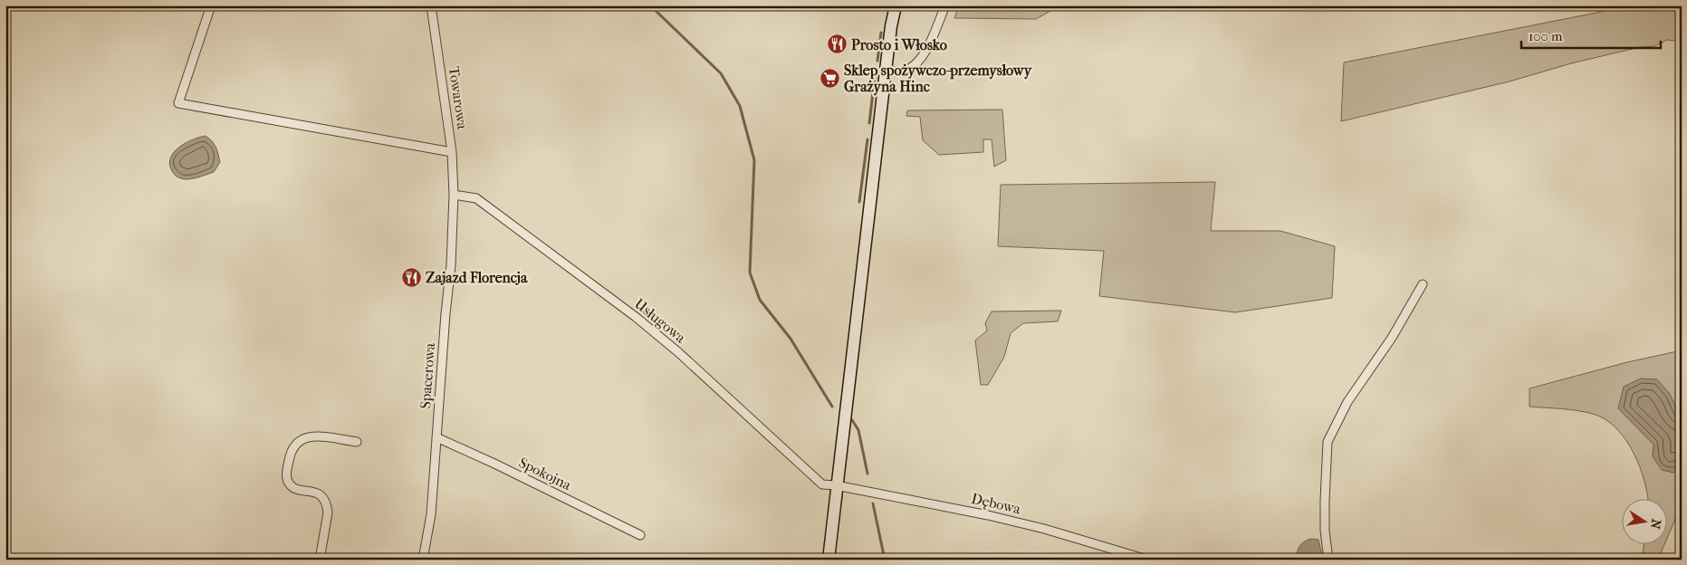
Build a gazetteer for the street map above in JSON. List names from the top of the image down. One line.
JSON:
{"streets":{"street":["Towarowa","Usługowa","Spacerowa","Spokojna","Dębowa"]},"crossings":[["Towarowa","Usługowa"],["Towarowa","Spacerowa"],["Usługowa","Spacerowa"],["Usługowa","Dębowa"],["Spacerowa","Spokojna"]],"places":{"restaurant":["Prosto i Włosko","Zajazd Florencja"],"supermarket":["Sklep spożywczo-przemysłowy Grażyna Hinc"]},"scale_bar":"100 m","north":"right"}
